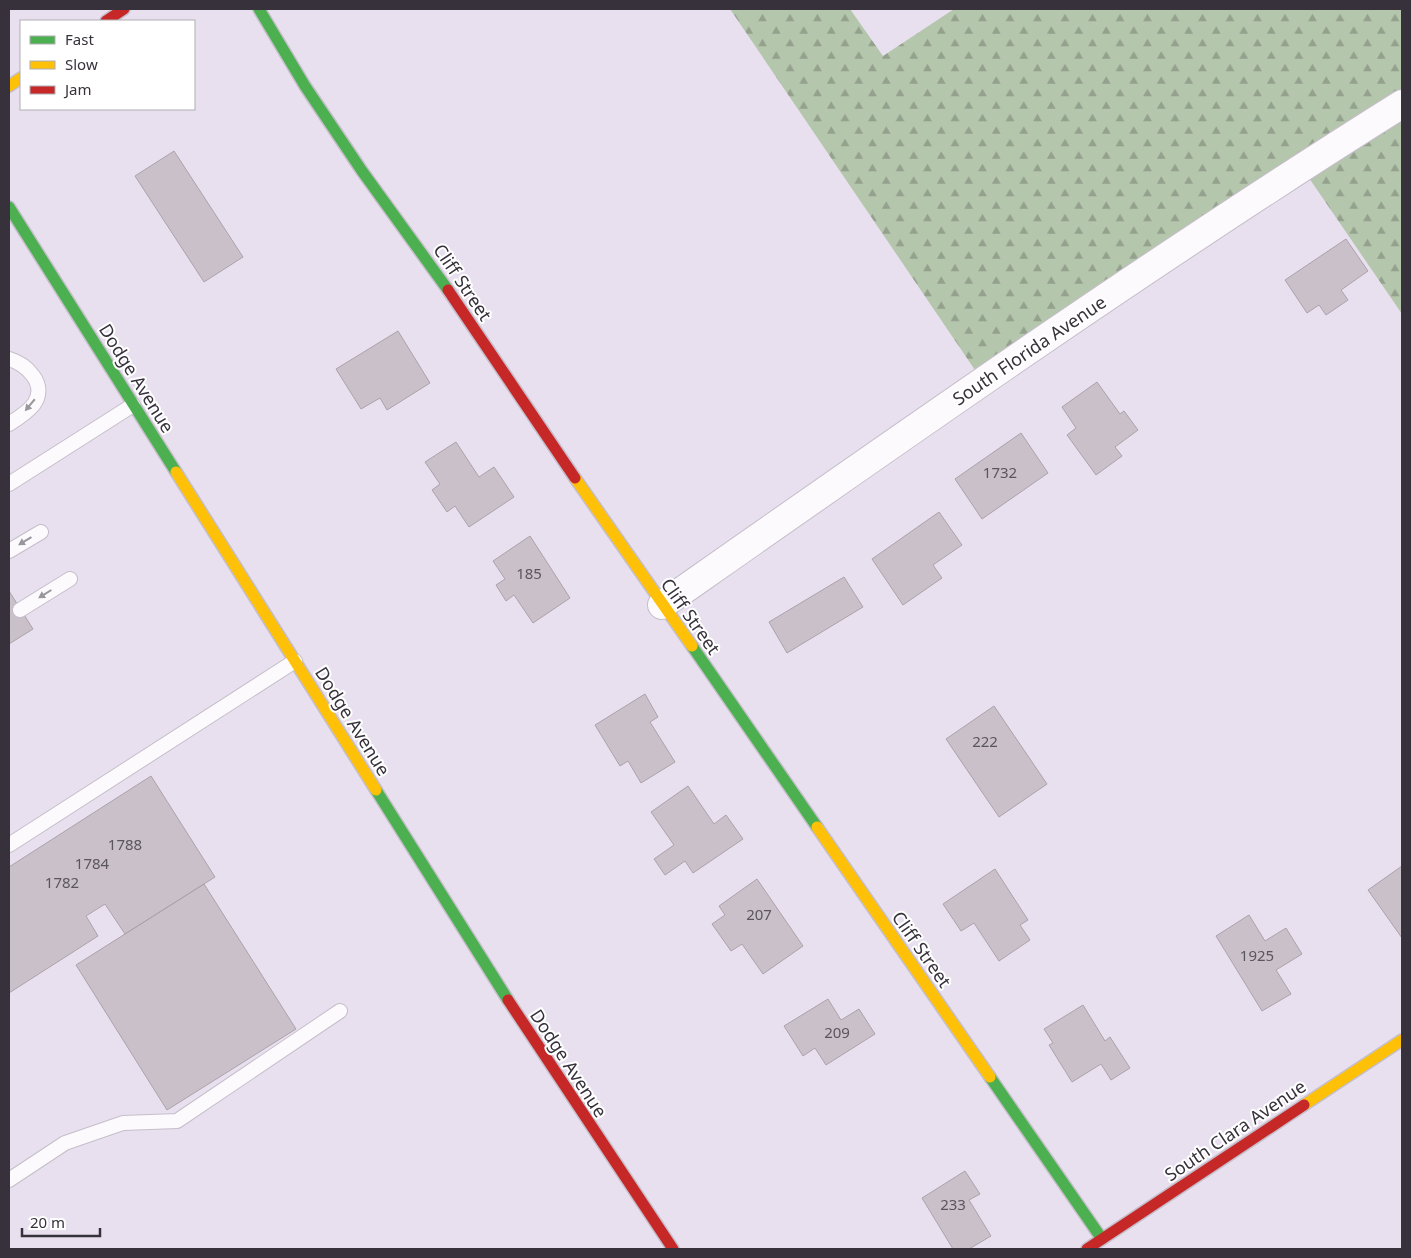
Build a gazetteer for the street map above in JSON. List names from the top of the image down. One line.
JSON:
{"streets":{"main road":["Cliff Street","Dodge Avenue","South Clara Avenue"],"street":["South Florida Avenue"]},"crossings":[["Cliff Street","South Florida Avenue"],["Cliff Street","South Clara Avenue"]],"house_numbers":["1732","185","222","1788","1784","1782","207","1925","209","233"],"legend":["Fast","Slow","Jam"],"scale_bar":"20 m"}
